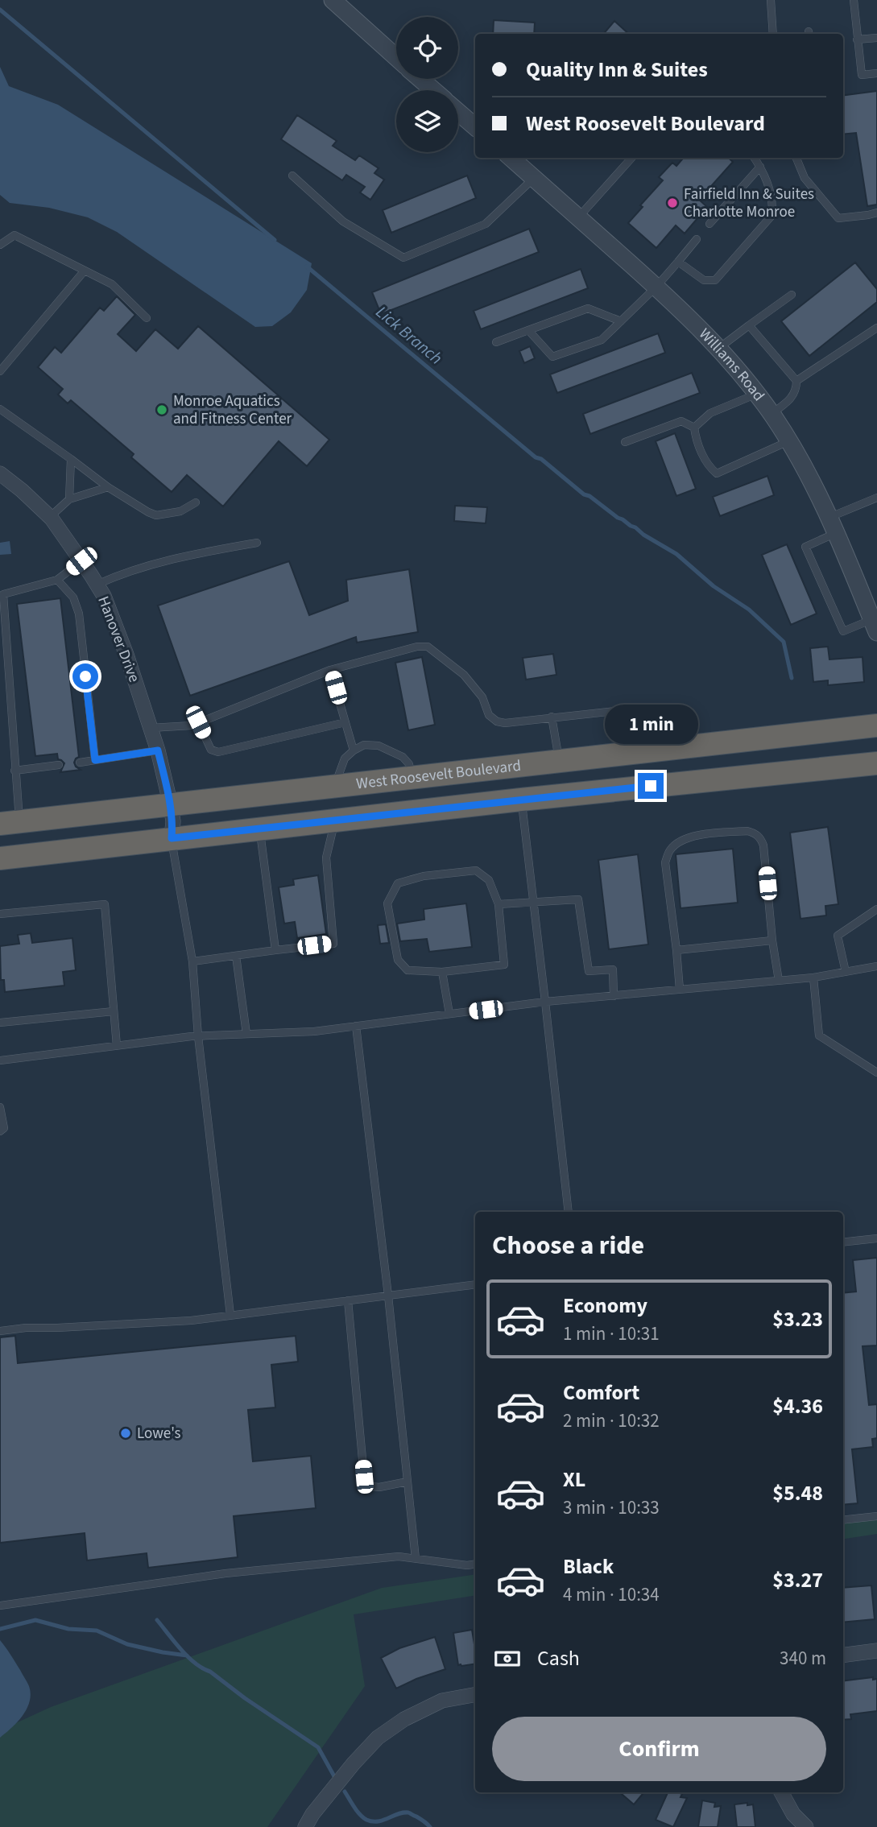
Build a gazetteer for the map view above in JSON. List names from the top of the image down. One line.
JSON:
{"streets":{"highway":["West Roosevelt Boulevard"],"street":["Williams Road","Hanover Drive"]},"crossings":[["Hanover Drive","West Roosevelt Boulevard"]],"water":["Lick Branch"],"places":["Fairfield Inn & Suites Charlotte Monroe","Monroe Aquatics and Fitness Center","Lowe's"],"page":{"banner":["Quality Inn & Suites","West Roosevelt Boulevard"],"bubble":"1 min","heading":"Choose a ride","list":[{"name":"Economy","note":"1 min · 10:31","value":"$3.23"},{"name":"Comfort","note":"2 min · 10:32","value":"$4.36"},{"name":"XL","note":"3 min · 10:33","value":"$5.48"},{"name":"Black","note":"4 min · 10:34","value":"$3.27"}],"pay":["Cash","340 m"],"buttons":"Confirm"}}
